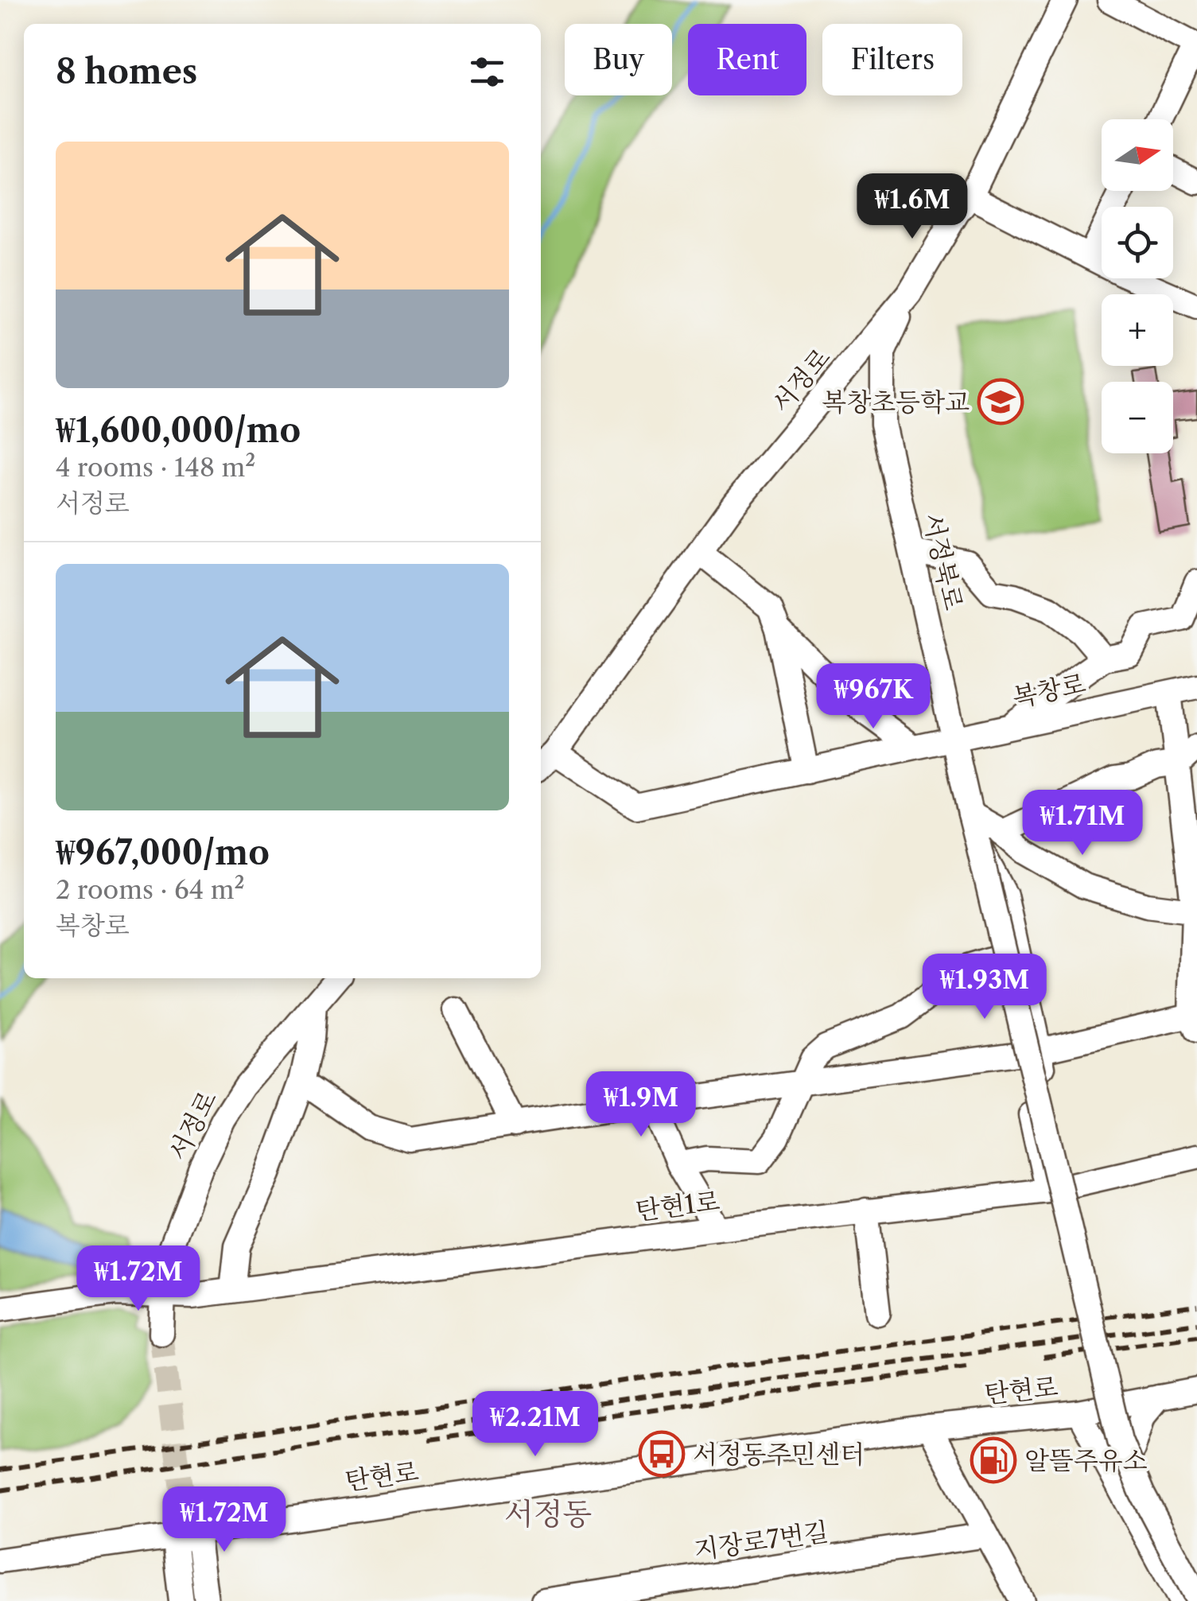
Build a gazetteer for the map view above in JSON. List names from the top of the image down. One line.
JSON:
{"streets":{"street":["서정로","서정북로","복창로","탄현1로","탄현로","지장로7번길"]},"crossings":[["서정로","서정북로"],["서정로","복창로"],["서정로","탄현1로"],["서정북로","복창로"]],"districts":["서정동"],"places":{"school or university":["복창초등학교"],"bus stop":["서정동주민센터"],"fuel station":["알뜰주유소"]},"north":"right","page":{"chip":["Buy","Rent","Filters"],"heading":"8 homes","map_buttons":["+","−"],"list":[{"name":"₩1,600,000/mo","note":"4 rooms · 148 m² · 서정로"},{"name":"₩967,000/mo","note":"2 rooms · 64 m² · 복창로"}],"price":["₩1.6M","₩967K","₩1.71M","₩1.93M","₩1.9M","₩1.72M","₩2.21M","₩1.72M"]}}
